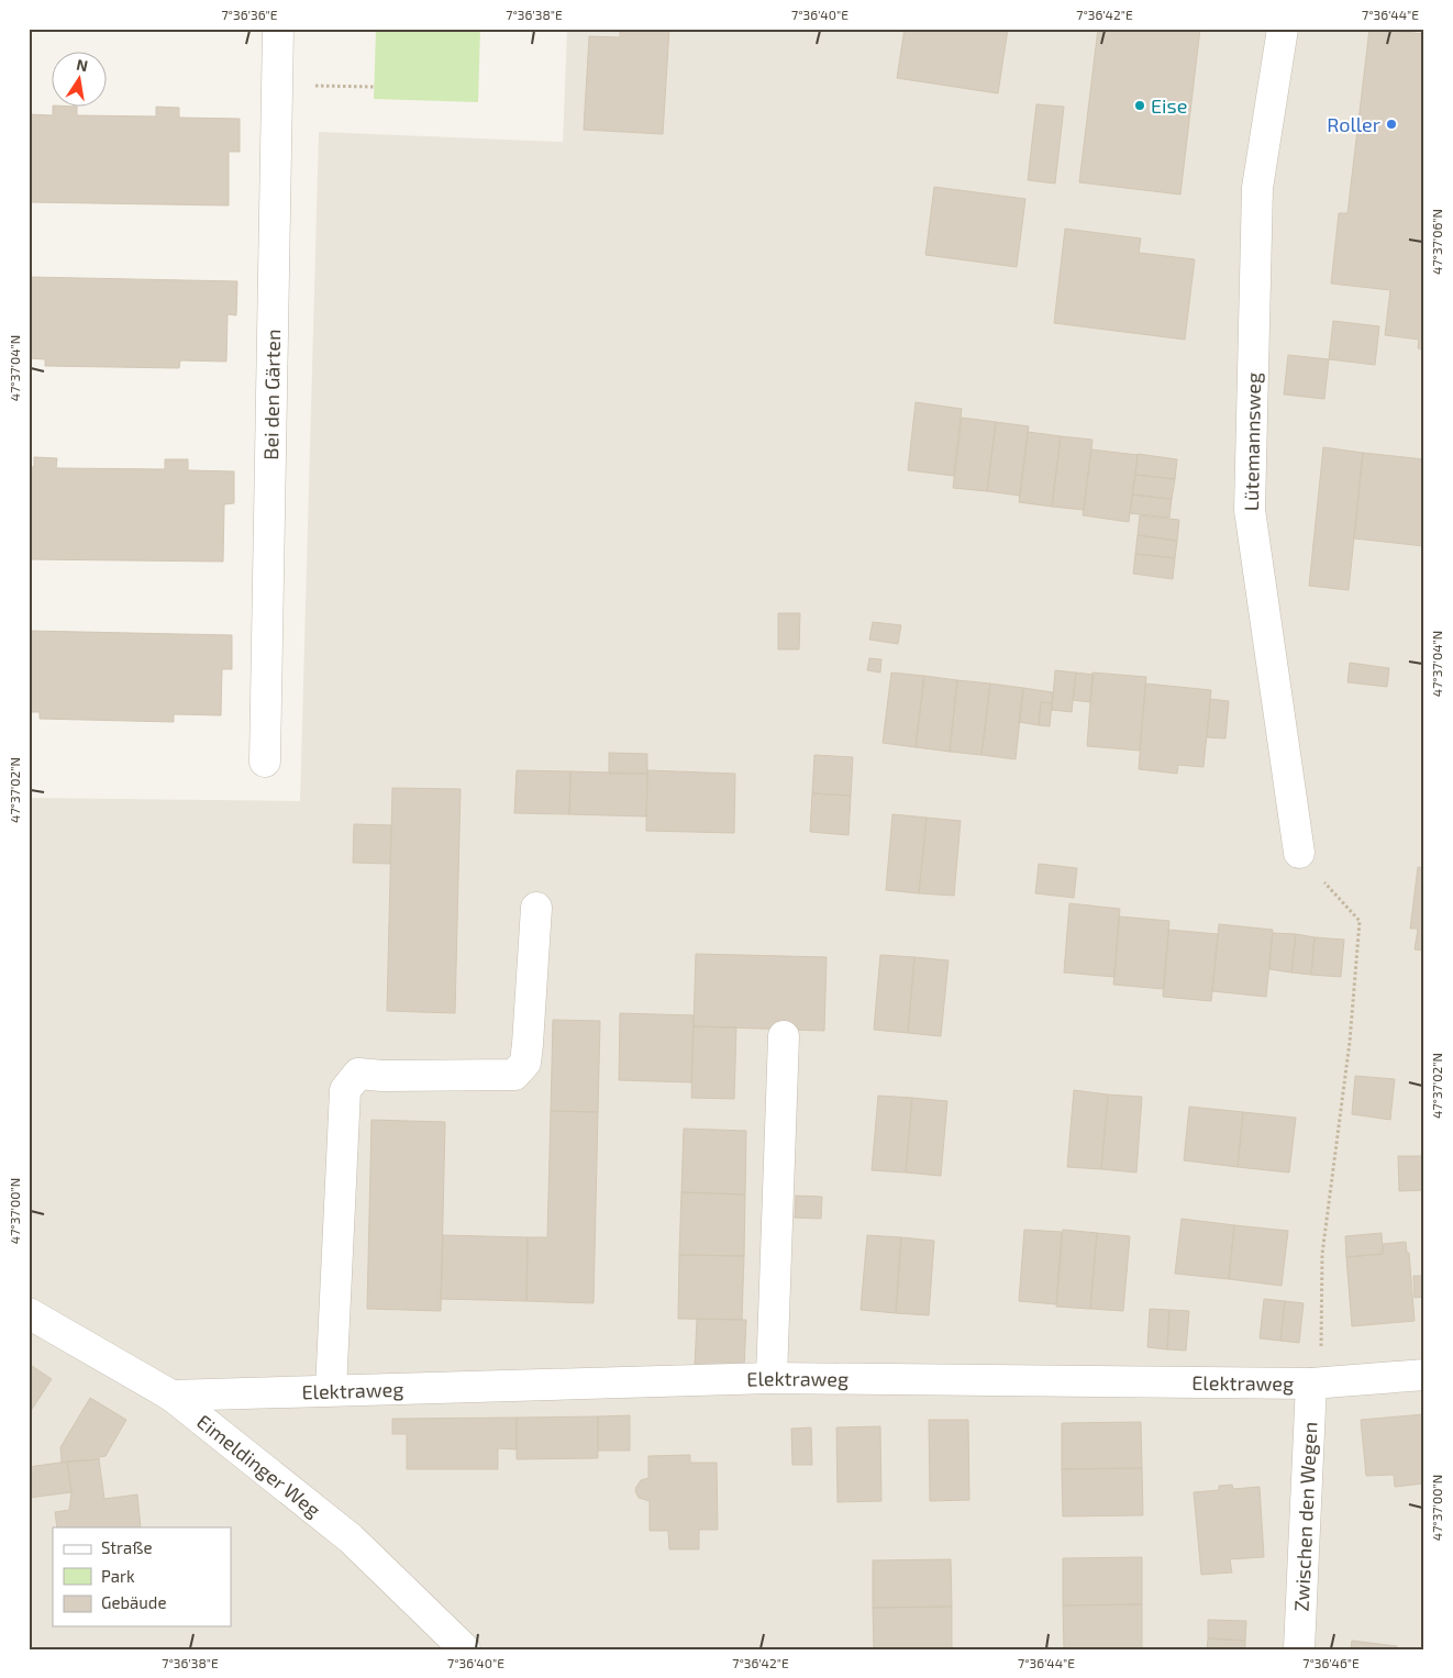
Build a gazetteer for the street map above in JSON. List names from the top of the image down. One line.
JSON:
{"streets":{"street":["Bei den Gärten","Lütemannsweg","Elektraweg","Eimeldinger Weg","Zwischen den Wegen"]},"crossings":[["Elektraweg","Eimeldinger Weg"],["Elektraweg","Zwischen den Wegen"]],"places":["Eise","Roller"],"legend":["Straße","Park","Gebäude"],"north":"top","coordinates":["7°36'36\"E","7°36'38\"E","7°36'40\"E","7°36'42\"E","7°36'44\"E","47°37'06\"N","47°37'04\"N","47°37'02\"N","47°37'00\"N","7°36'46\"E"]}
